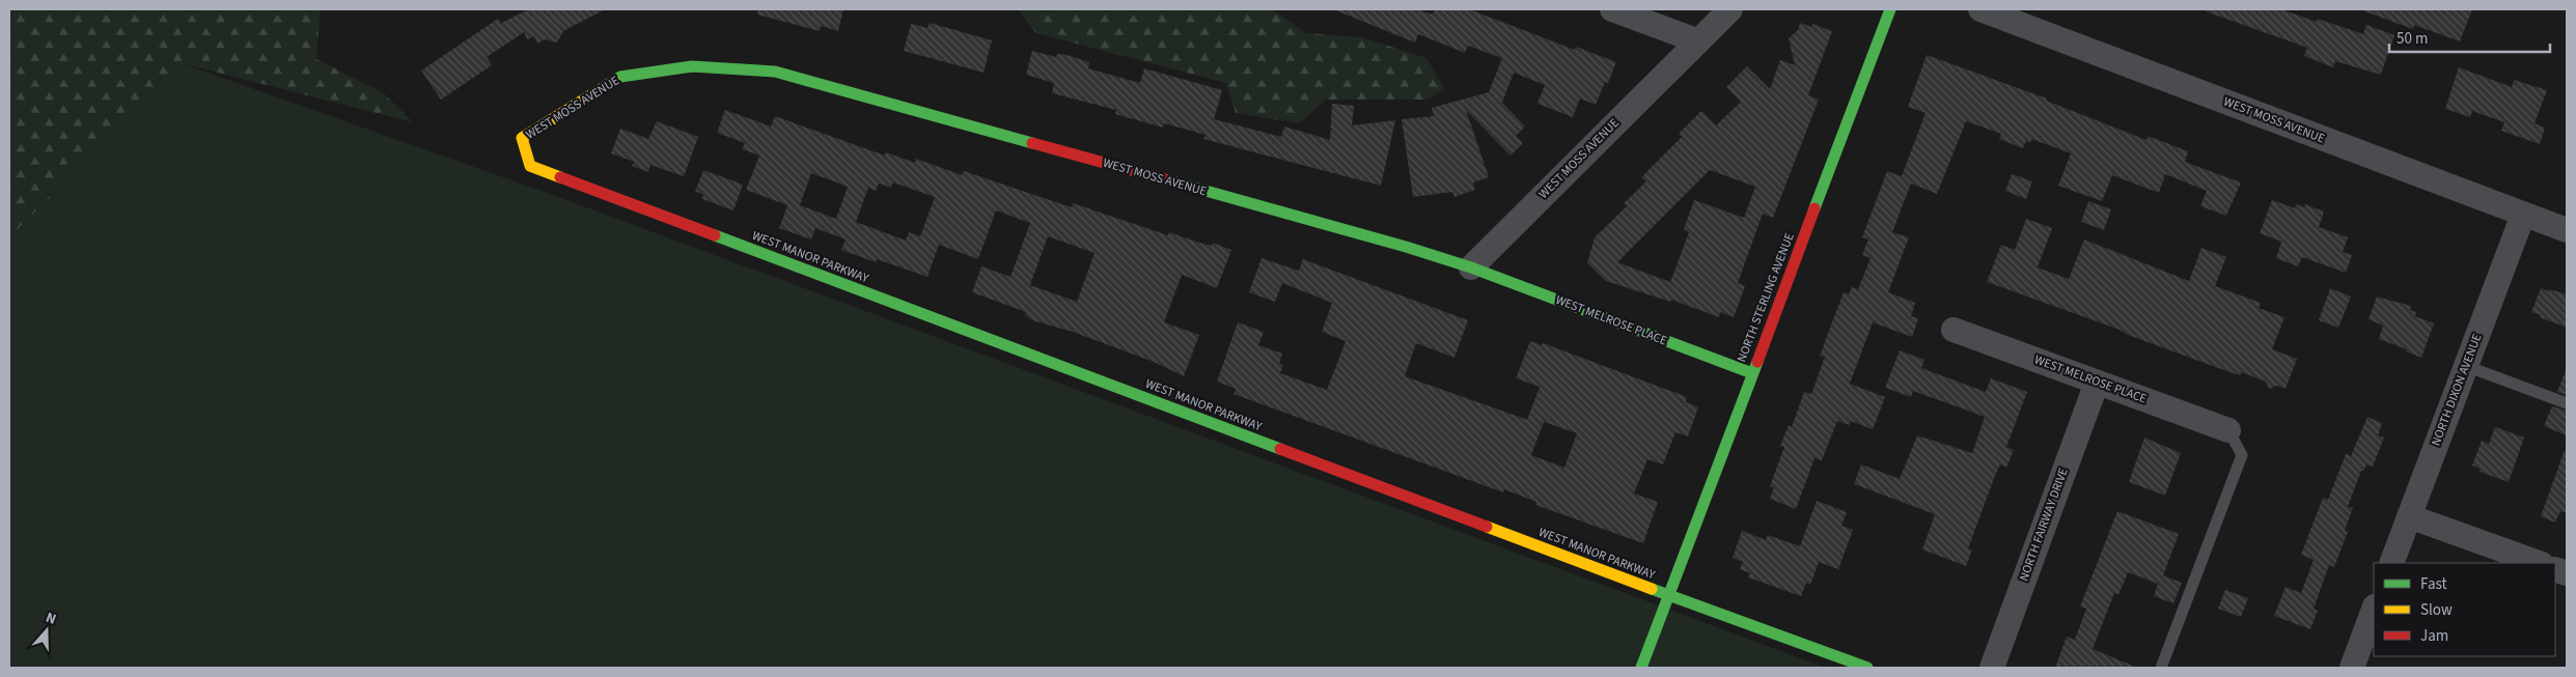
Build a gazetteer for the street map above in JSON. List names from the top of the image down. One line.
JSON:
{"streets":{"street":["WEST MOSS AVENUE","WEST MANOR PARKWAY","NORTH STERLING AVENUE","WEST MELROSE PLACE","NORTH DIXON AVENUE","NORTH FAIRWAY DRIVE"]},"crossings":[["WEST MOSS AVENUE","WEST MANOR PARKWAY"],["WEST MOSS AVENUE","WEST MELROSE PLACE"],["WEST MOSS AVENUE","NORTH DIXON AVENUE"],["WEST MANOR PARKWAY","NORTH STERLING AVENUE"],["NORTH STERLING AVENUE","WEST MELROSE PLACE"],["WEST MELROSE PLACE","NORTH FAIRWAY DRIVE"]],"legend":["Fast","Slow","Jam"],"scale_bar":"50 m","north":"top"}
